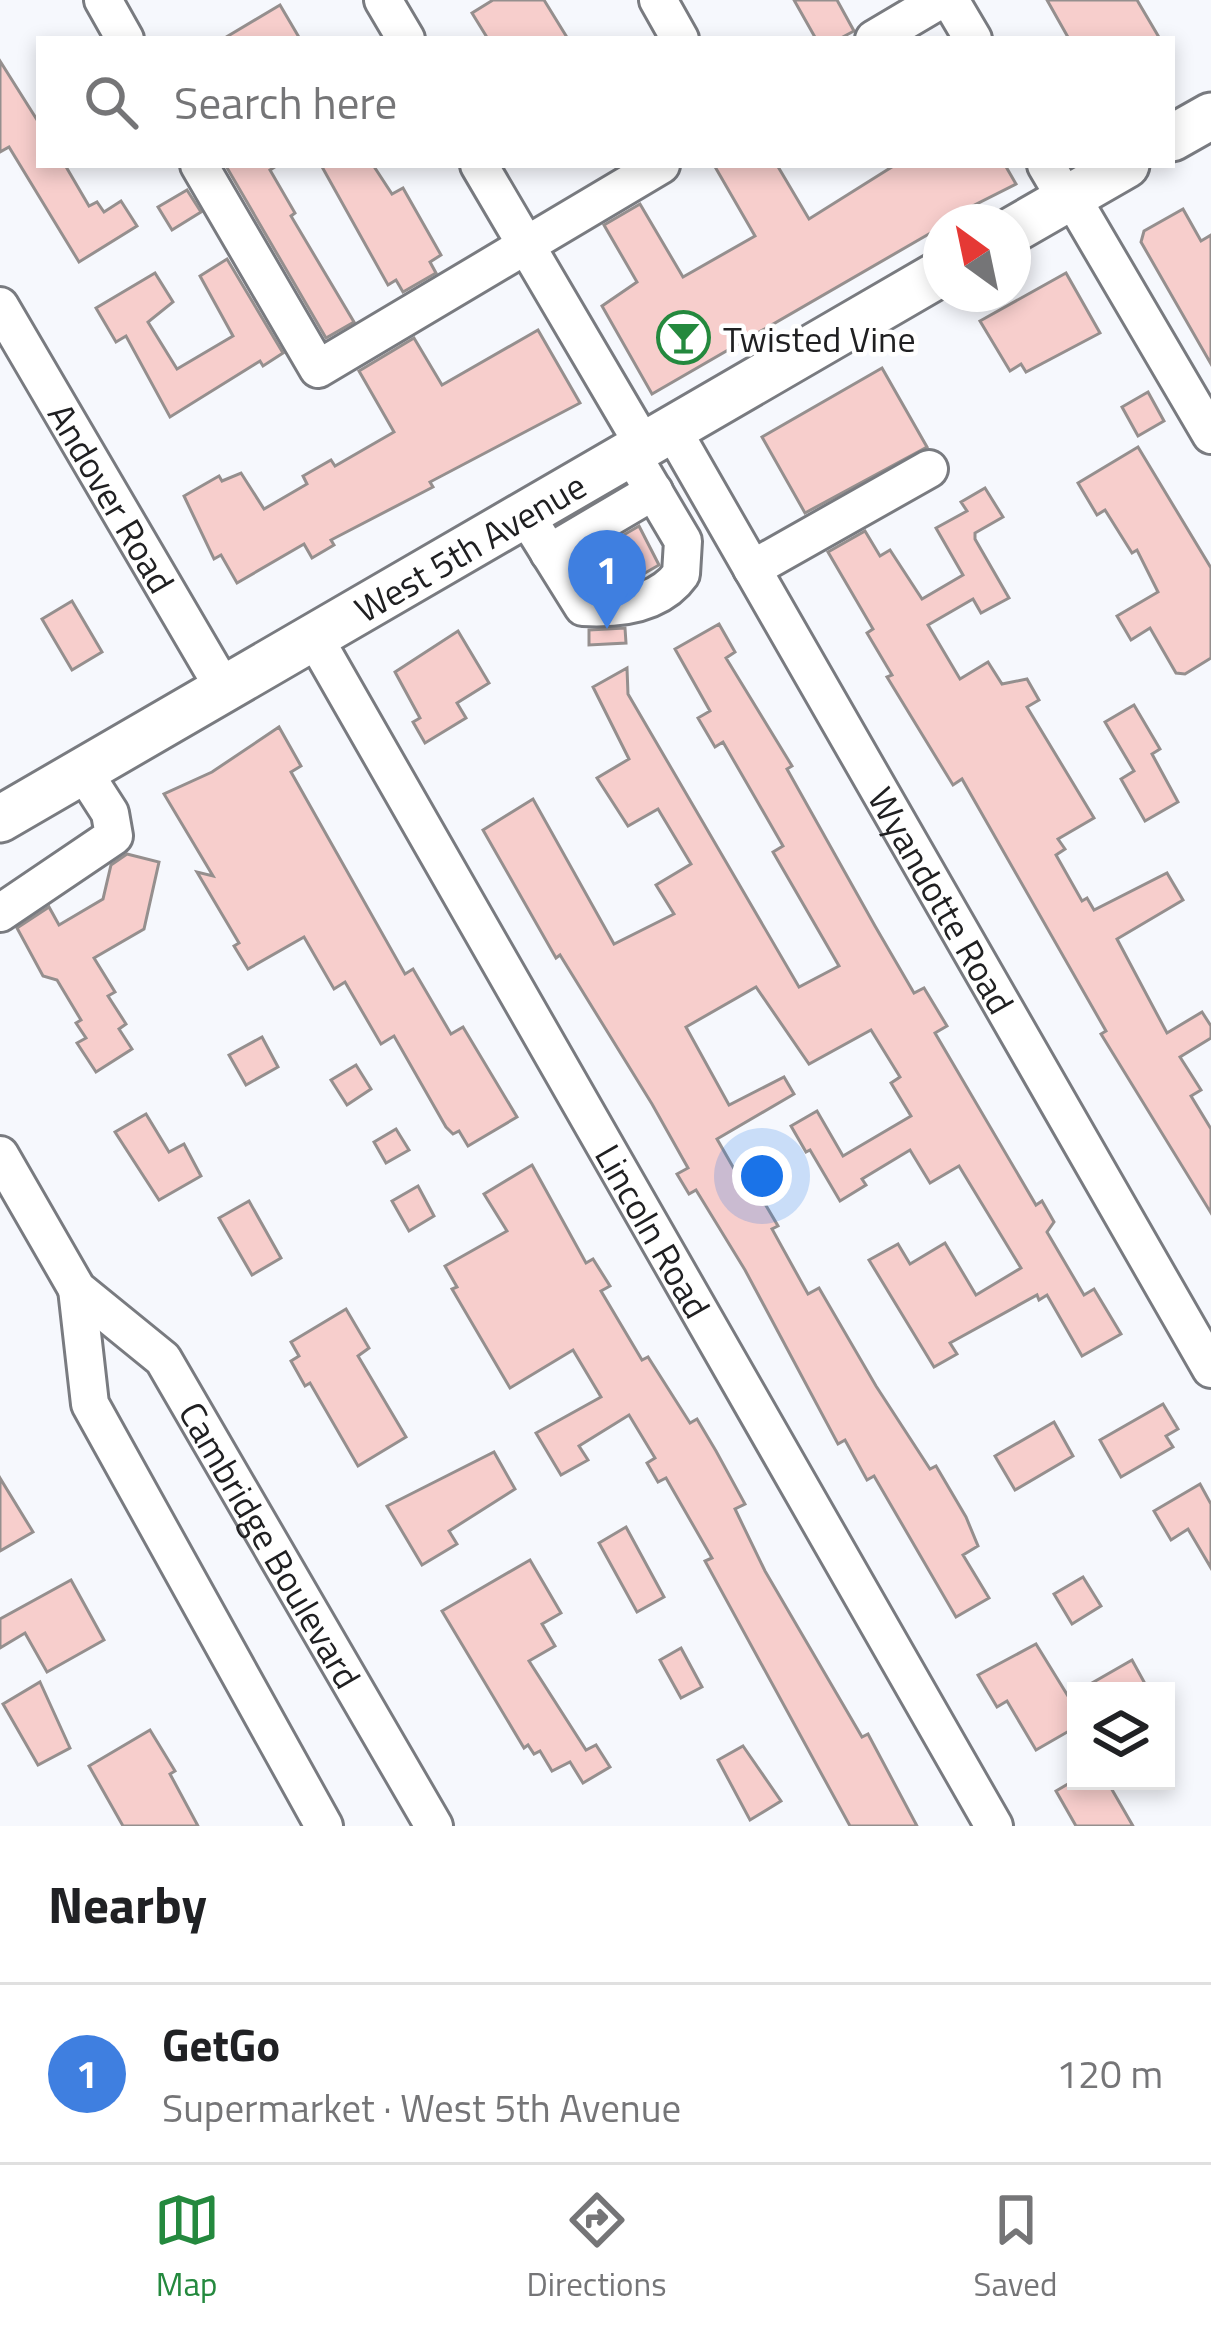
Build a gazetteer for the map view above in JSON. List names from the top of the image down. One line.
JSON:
{"streets":{"main road":["West 5th Avenue"],"street":["Andover Road","Wyandotte Road","Lincoln Road","Cambridge Boulevard"]},"crossings":[["Andover Road","West 5th Avenue"],["West 5th Avenue","Wyandotte Road"],["West 5th Avenue","Lincoln Road"]],"places":{"bar":["Twisted Vine"]},"north":"top left","page":{"search":"Search here","pins":"1","heading":"Nearby","list":[{"mark":"1","name":"GetGo","note":"Supermarket · West 5th Avenue","value":"120 m"}],"nav":["Map","Directions","Saved"]}}
